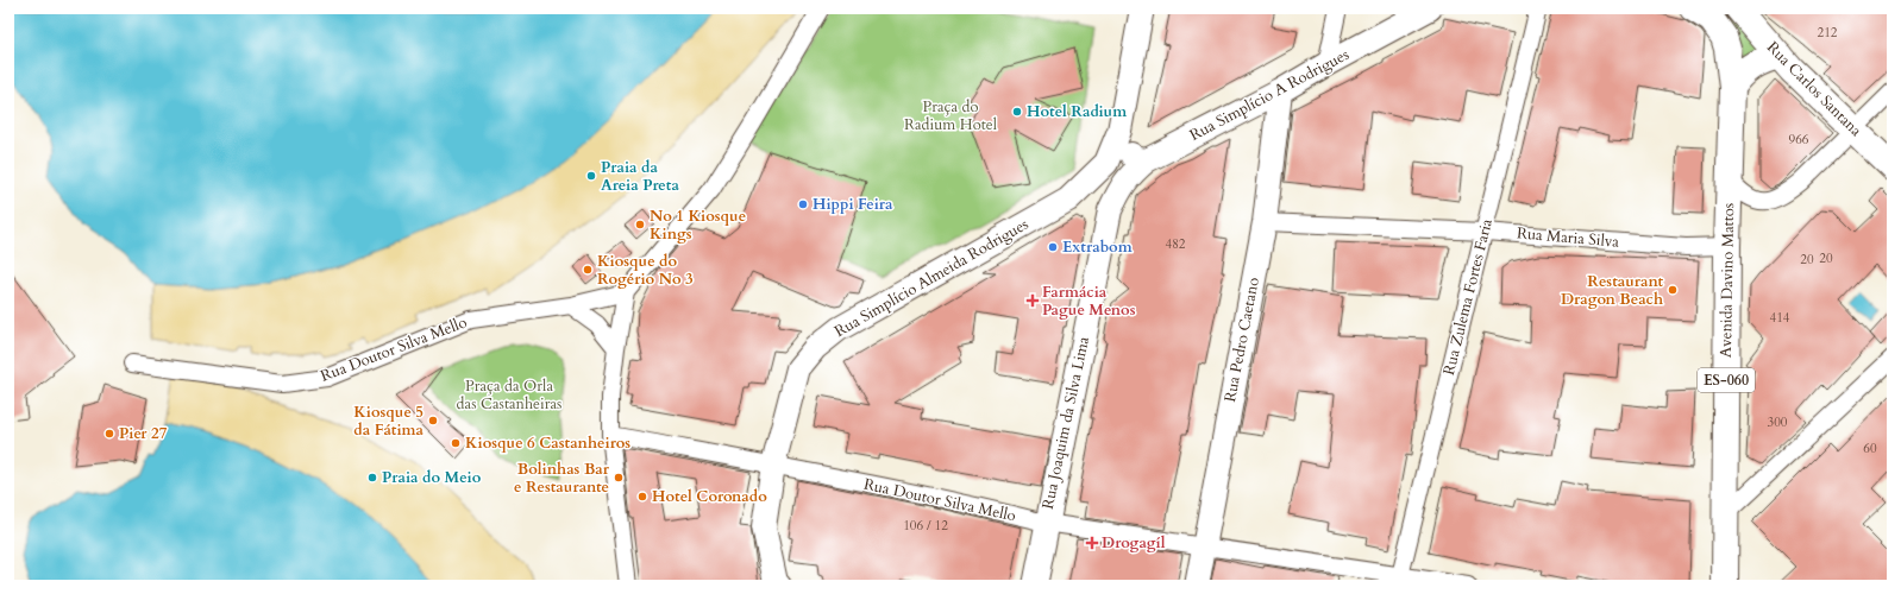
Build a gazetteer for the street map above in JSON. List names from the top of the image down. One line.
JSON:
{"streets":{"main road":["Rua Carlos Santana","Avenida Davino Mattos","ES-060"],"street":["Rua Simplício A Rodrigues","Rua Maria Silva","Rua Simplício Almeida Rodrigues","Rua Zulema Fortes Faria","Rua Pedro Caetano","Rua Doutor Silva Mello","Rua Joaquim da Silva Lima"]},"crossings":[["Rua Simplício A Rodrigues","Rua Pedro Caetano"],["Rua Simplício A Rodrigues","Rua Joaquim da Silva Lima"],["Rua Maria Silva","Avenida Davino Mattos"],["Rua Maria Silva","Rua Zulema Fortes Faria"],["Rua Maria Silva","Rua Pedro Caetano"],["Rua Simplício Almeida Rodrigues","Rua Doutor Silva Mello"],["Avenida Davino Mattos","ES-060"],["Rua Zulema Fortes Faria","Rua Doutor Silva Mello"],["Rua Pedro Caetano","Rua Doutor Silva Mello"],["Rua Doutor Silva Mello","Rua Joaquim da Silva Lima"]],"parks":["Praça do Radium Hotel","Praça da Orla das Castanheiras"],"places":{"other":["Hotel Radium","Praia da Areia Preta","Hippi Feira","No 1 Kiosque Kings","Extrabom","Kiosque do Rogério No 3","Restaurant Dragon Beach","Kiosque 5 da Fátima","Pier 27","Kiosque 6 Castanheiros","Praia do Meio","Bolinhas Bar e Restaurante","Hotel Coronado"],"health":["Farmácia Pague Menos","Drogagíl"]},"house_numbers":["212","966","482","20","20","414","300","60","106 / 12"]}
